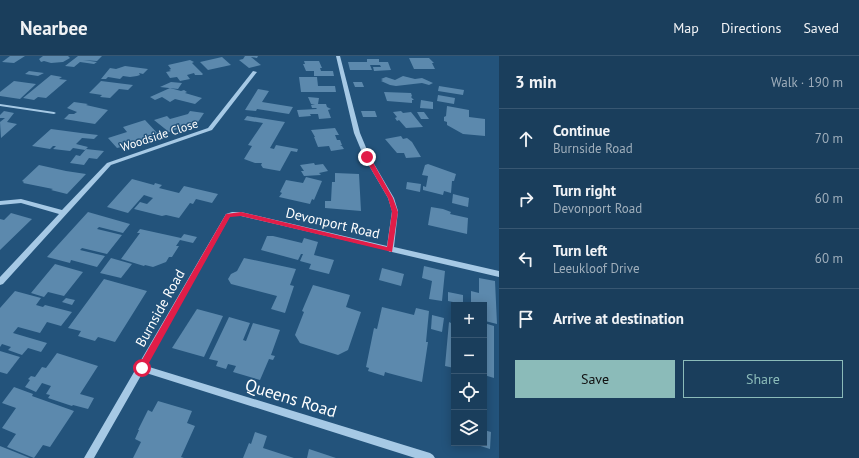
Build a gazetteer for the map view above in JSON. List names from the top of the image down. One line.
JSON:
{"streets":{"street":["Woodside Close","Devonport Road","Burnside Road","Queens Road"]},"crossings":[["Devonport Road","Burnside Road"],["Burnside Road","Queens Road"]],"page":{"header":"Nearbee","nav":["Map","Directions","Saved"],"heading":["3 min","Walk · 190 m"],"list":[["Continue","Burnside Road","70 m"],["Turn right","Devonport Road","60 m"],["Turn left","Leeukloof Drive","60 m"],"Arrive at destination"],"map_buttons":["+","−"],"buttons":["Save","Share"]}}
